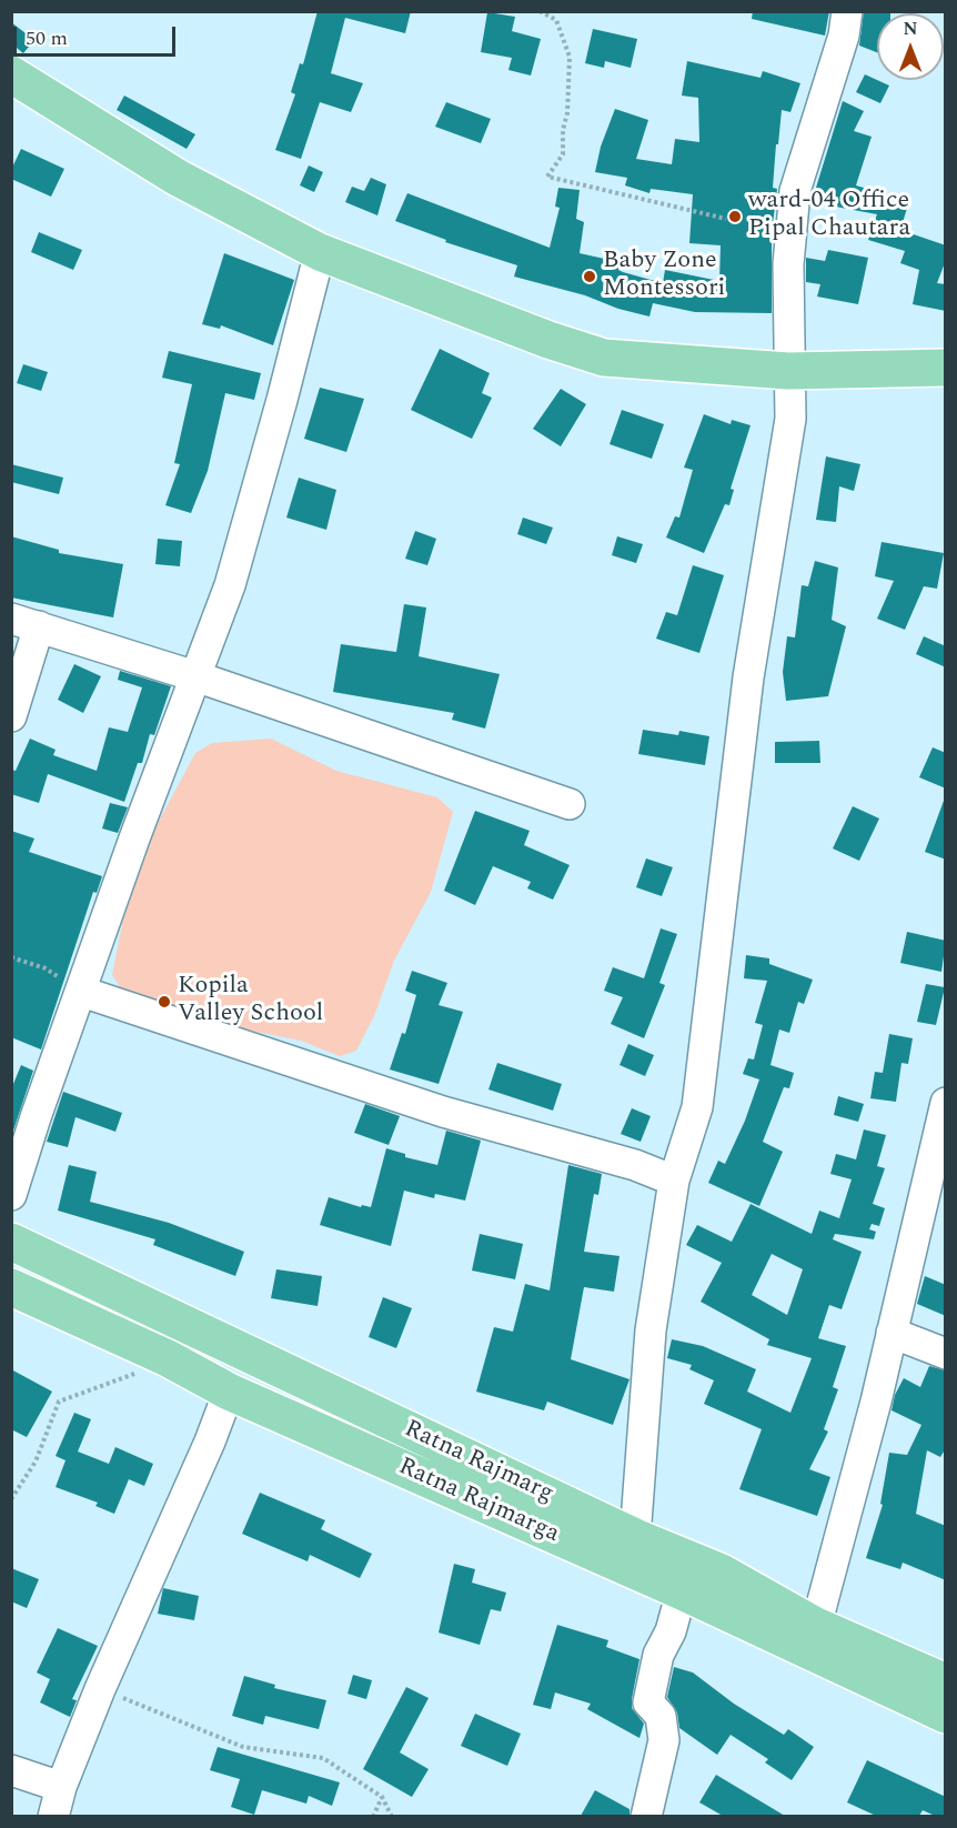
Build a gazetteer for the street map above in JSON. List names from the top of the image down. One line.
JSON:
{"streets":{"main road":["Ratna Rajmarg","Ratna Rajmarga"]},"crossings":[["Ratna Rajmarg","Ratna Rajmarga"]],"places":["ward-04 Office Pipal Chautara","Baby Zone Montessori","Kopila Valley School"],"scale_bar":"50 m","north":"top"}
